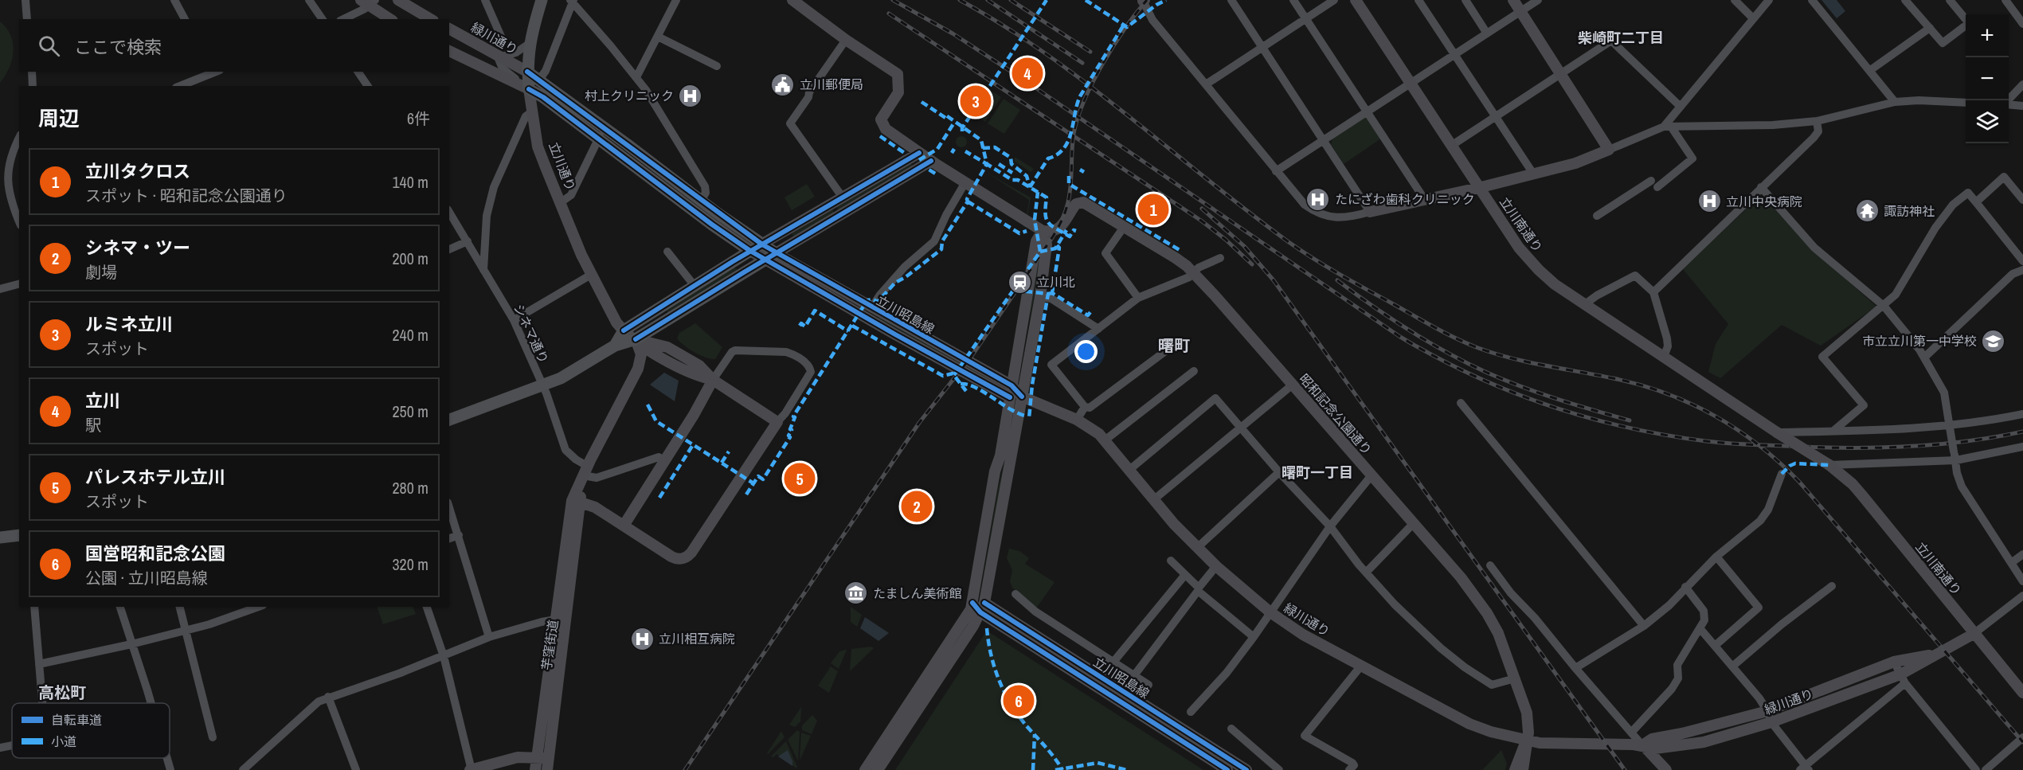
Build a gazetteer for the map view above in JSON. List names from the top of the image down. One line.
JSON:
{"streets":{"main road":["立川通り"],"street":["緑川通り","立川南通り","立川昭島線","シネマ通り","昭和記念公園通り","芋窪街道"]},"crossings":[["緑川通り","立川通り"],["緑川通り","立川南通り"],["緑川通り","立川昭島線"],["緑川通り","昭和記念公園通り"]],"districts":["柴崎町二丁目","曙町","曙町一丁目","高松町"],"places":{"public building":["立川郵便局"],"hospital":["村上クリニック","たにざわ歯科クリニック","立川中央病院","立川相互病院"],"temple":["諏訪神社"],"station":["立川北"],"school or university":["市立立川第一中学校"],"museum":["たましん美術館"]},"legend":["自転車道","小道"],"page":{"map_buttons":["+","−"],"search":"ここで検索","pins":["4","3","1","5","2","6"],"heading":["周辺","6件"],"list":[{"mark":"1","name":"立川タクロス","note":"スポット · 昭和記念公園通り","value":"140 m"},{"mark":"2","name":"シネマ・ツー","note":"劇場","value":"200 m"},{"mark":"3","name":"ルミネ立川","note":"スポット","value":"240 m"},{"mark":"4","name":"立川","note":"駅","value":"250 m"},{"mark":"5","name":"パレスホテル立川","note":"スポット","value":"280 m"},{"mark":"6","name":"国営昭和記念公園","note":"公園 · 立川昭島線","value":"320 m"}]}}
